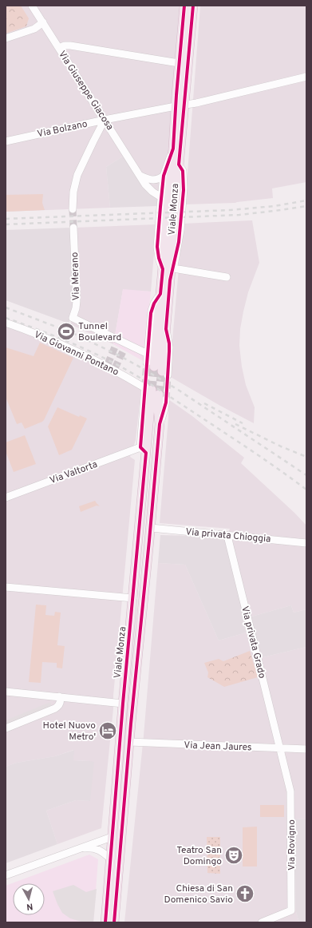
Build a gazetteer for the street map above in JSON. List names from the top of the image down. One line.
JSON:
{"streets":{"main road":["Viale Monza"],"street":["Via Giuseppe Giacosa","Via Bolzano","Via Merano","Via Giovanni Pontano","Via Valtorta","Via privata Chioggia","Via privata Grado","Via Jean Jaures","Via Rovigno"]},"crossings":[["Via Giuseppe Giacosa","Via Bolzano"],["Via Giuseppe Giacosa","Viale Monza"],["Via Bolzano","Viale Monza"],["Viale Monza","Via Merano"],["Viale Monza","Via Giovanni Pontano"],["Viale Monza","Via Valtorta"],["Viale Monza","Via privata Chioggia"],["Viale Monza","Via Jean Jaures"],["Via privata Chioggia","Via privata Grado"],["Via privata Grado","Via Jean Jaures"],["Via privata Grado","Via Rovigno"],["Via Jean Jaures","Via Rovigno"]],"places":{"sports":["Tunnel Boulevard"],"hotel":["Hotel Nuovo Metro'"],"theatre":["Teatro San Domingo"],"church":["Chiesa di San Domenico Savio"]},"north":"bottom"}
